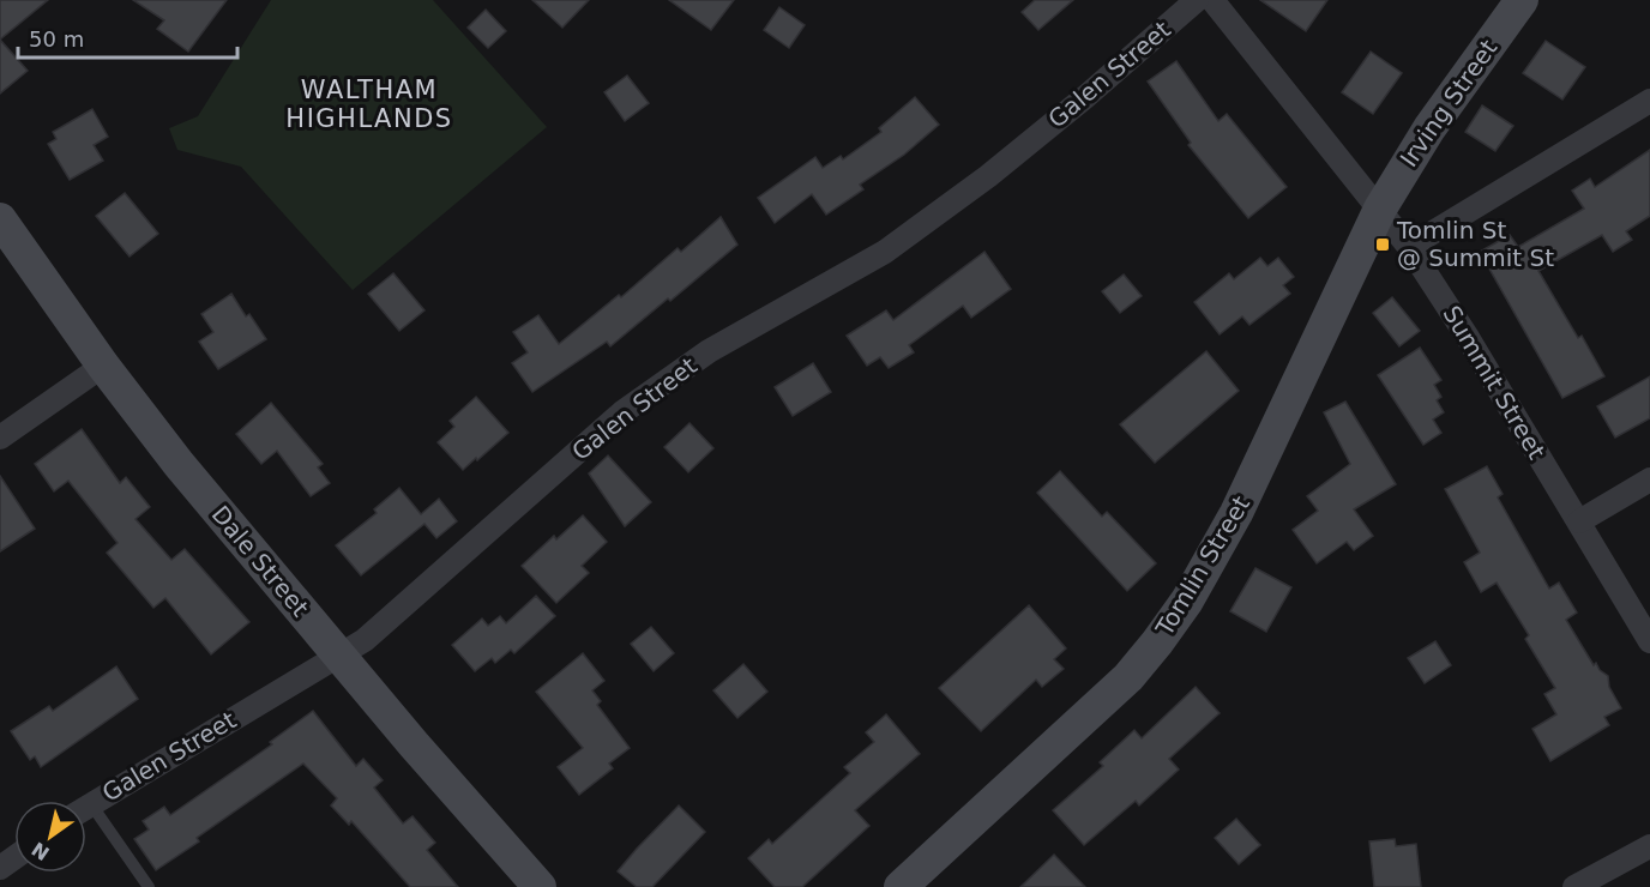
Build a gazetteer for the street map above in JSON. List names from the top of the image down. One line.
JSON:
{"streets":{"street":["Galen Street","Irving Street","Summit Street","Dale Street","Tomlin Street"]},"crossings":[["Galen Street","Dale Street"],["Irving Street","Summit Street"],["Irving Street","Tomlin Street"],["Summit Street","Tomlin Street"]],"districts":["WALTHAM HIGHLANDS"],"places":{"transit":["Tomlin St @ Summit St"]},"scale_bar":"50 m","north":"bottom left"}
